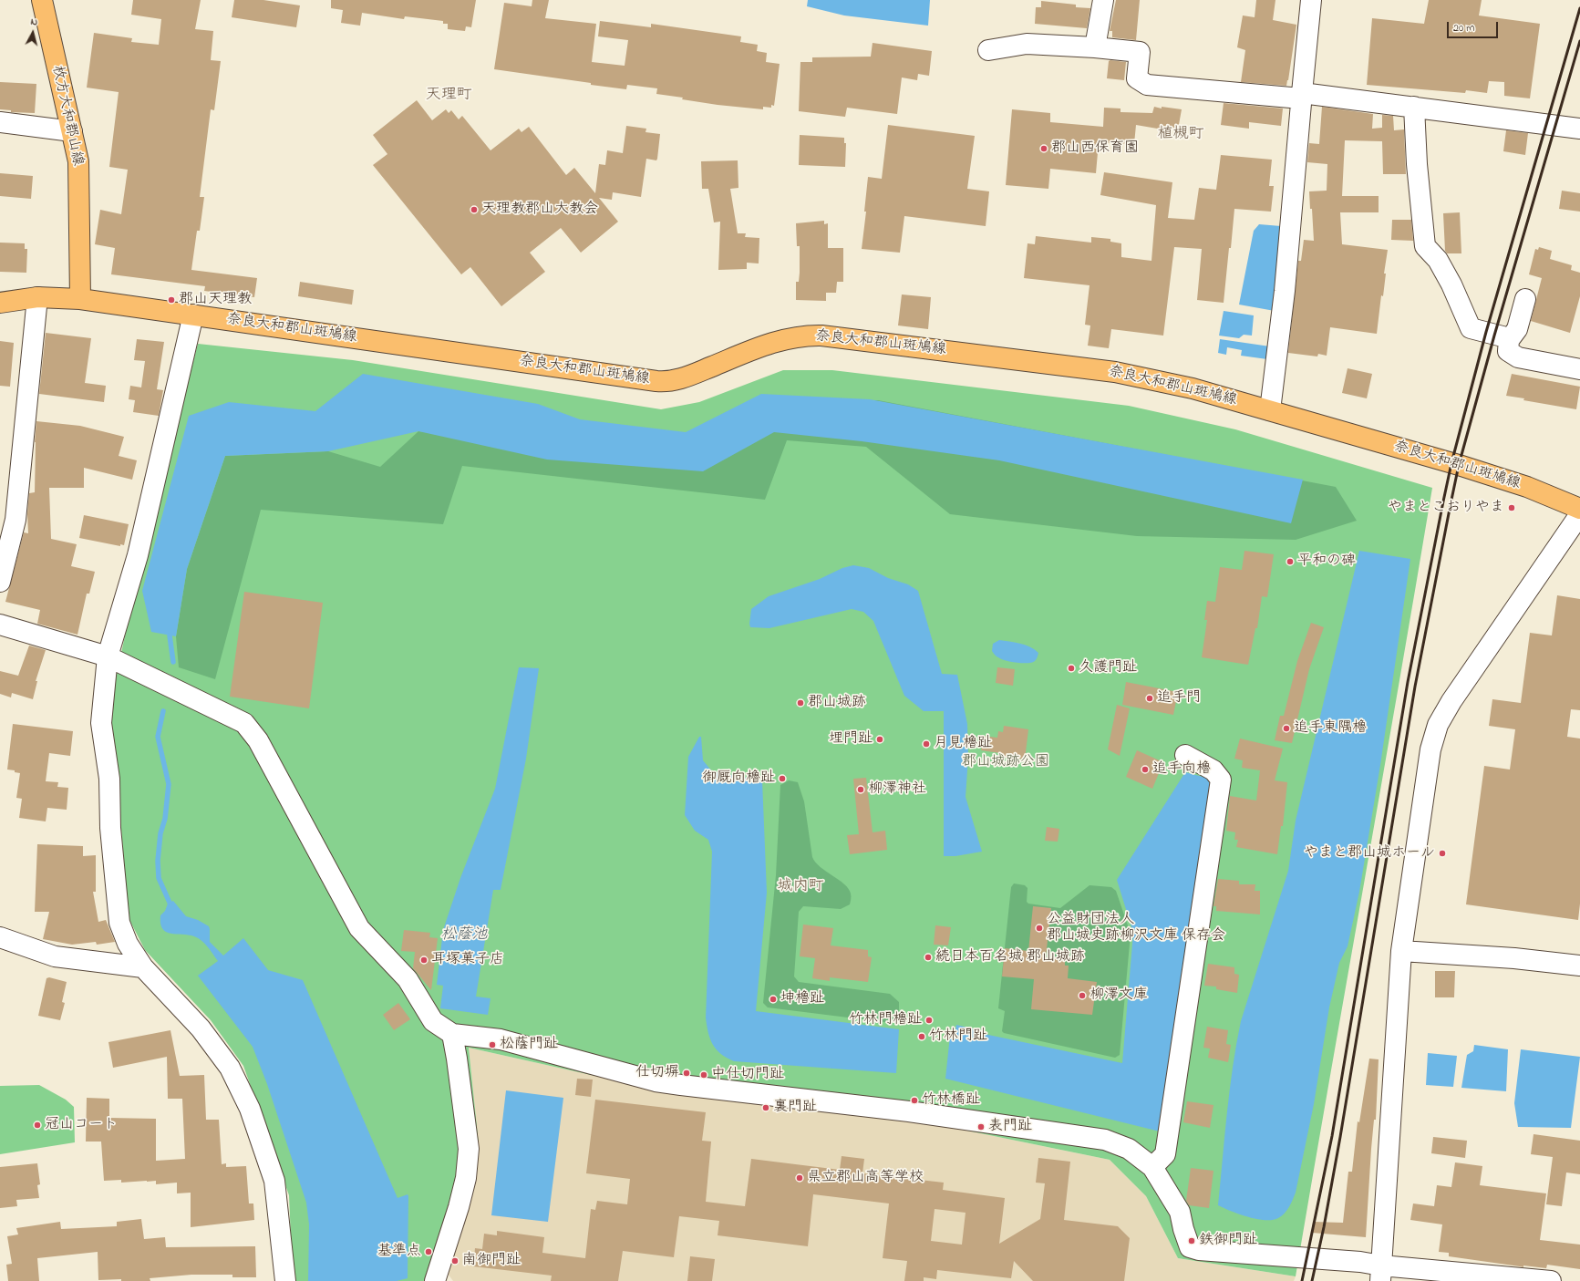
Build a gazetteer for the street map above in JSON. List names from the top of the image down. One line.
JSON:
{"streets":{"main road":["枚方大和郡山線","奈良大和郡山斑鳩線"]},"crossings":[["枚方大和郡山線","奈良大和郡山斑鳩線"]],"districts":["天理町","植槻町","城内町"],"water":["松蔭池"],"parks":["郡山城跡公園"],"places":["郡山西保育園","天理教郡山大教会","郡山天理教","やまとこおりやま","平和の碑","久護門趾","追手門","郡山城跡","追手東隅櫓","埋門趾","月見櫓趾","追手向櫓","御厩向櫓趾","柳澤神社","やまと郡山城ホール","公益財団法人 郡山城史跡柳沢文庫 保存会","続日本百名城 郡山城跡","耳塚菓子店","柳澤文庫","坤櫓趾","竹林門櫓趾","竹林門趾","松蔭門趾","仕切塀","中仕切門趾","竹林橋趾","裏門趾","冠山コート","表門趾","県立郡山高等学校","鉄御門趾","基準点","南御門趾"],"scale_bar":"20 m","north":"top"}
